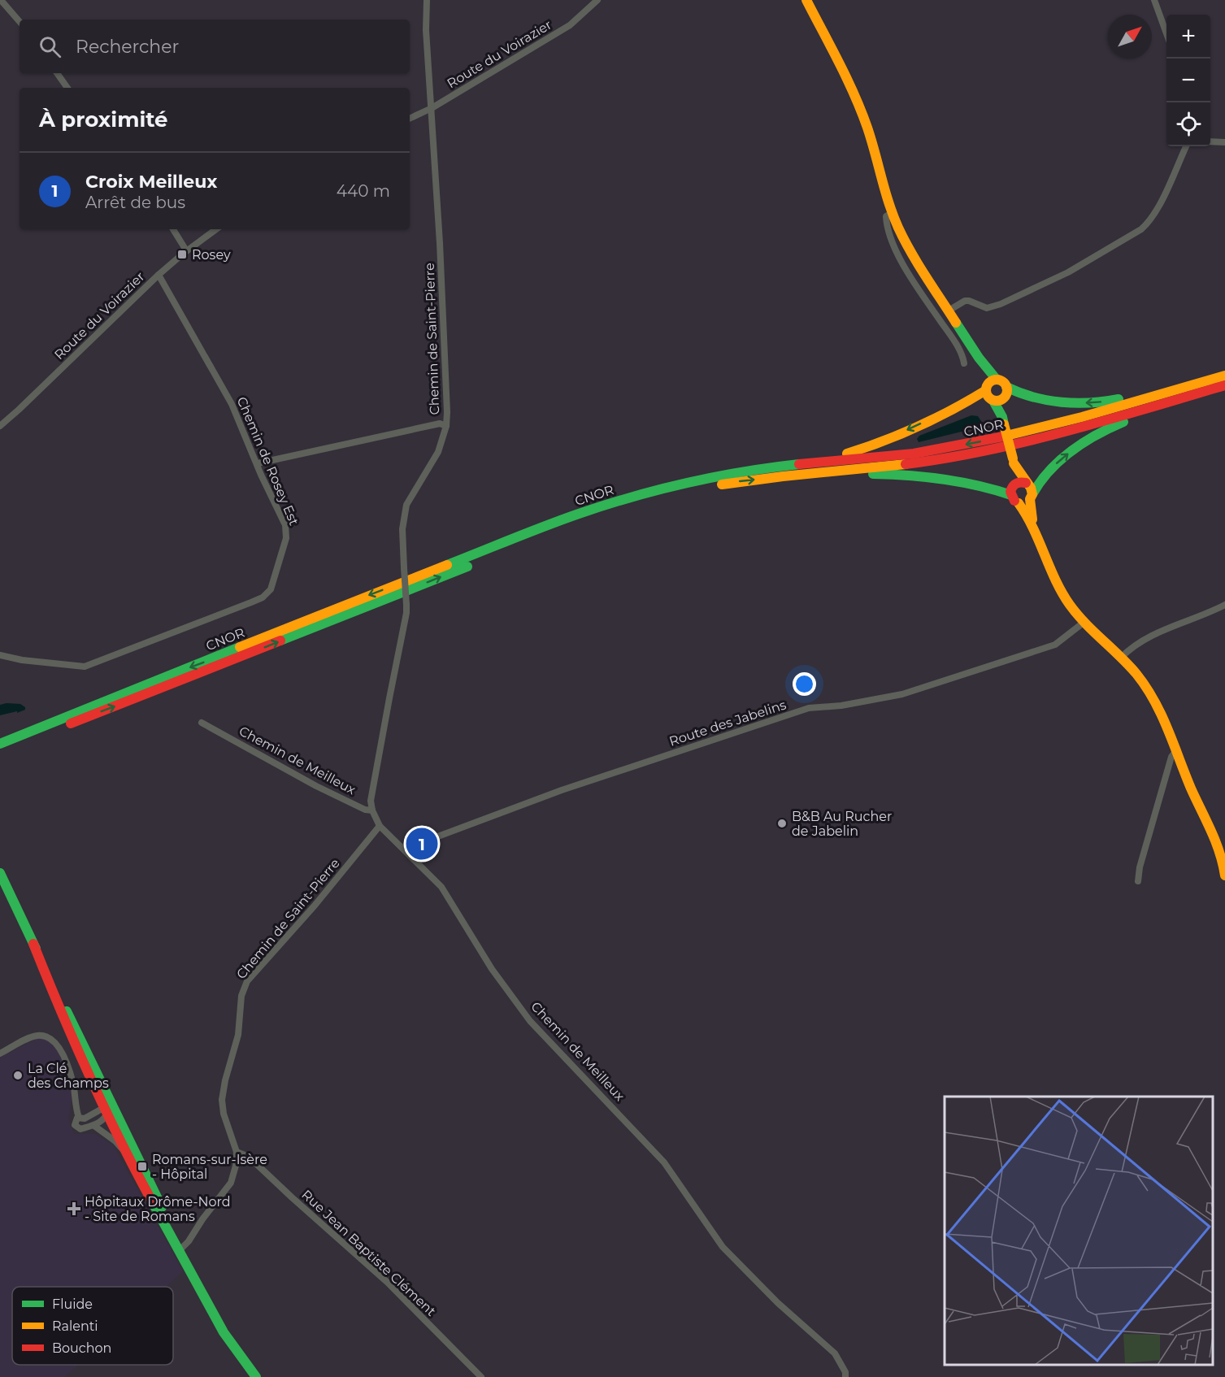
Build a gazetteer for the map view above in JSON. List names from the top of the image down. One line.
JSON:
{"streets":{"main road":["CNOR"],"street":["Route du Voirazier","Chemin de Saint-Pierre","Chemin de Rosey Est","Route des Jabelins","Chemin de Meilleux","Rue Jean Baptiste Clément"]},"crossings":[["Route du Voirazier","Chemin de Saint-Pierre"],["Route du Voirazier","Chemin de Rosey Est"],["Chemin de Saint-Pierre","Chemin de Meilleux"],["Chemin de Saint-Pierre","Rue Jean Baptiste Clément"],["Route des Jabelins","Chemin de Meilleux"]],"places":{"transit":["Rosey","Romans-sur-Isère - Hôpital"],"other":["B&B Au Rucher de Jabelin","La Clé des Champs"],"health":["Hôpitaux Drôme-Nord - Site de Romans"]},"legend":["Fluide","Ralenti","Bouchon"],"north":"top right","page":{"map_buttons":["+","−"],"search":"Rechercher","heading":"À proximité","list":[{"mark":"1","name":"Croix Meilleux","note":"Arrêt de bus","value":"440 m"}],"pins":"1"}}
